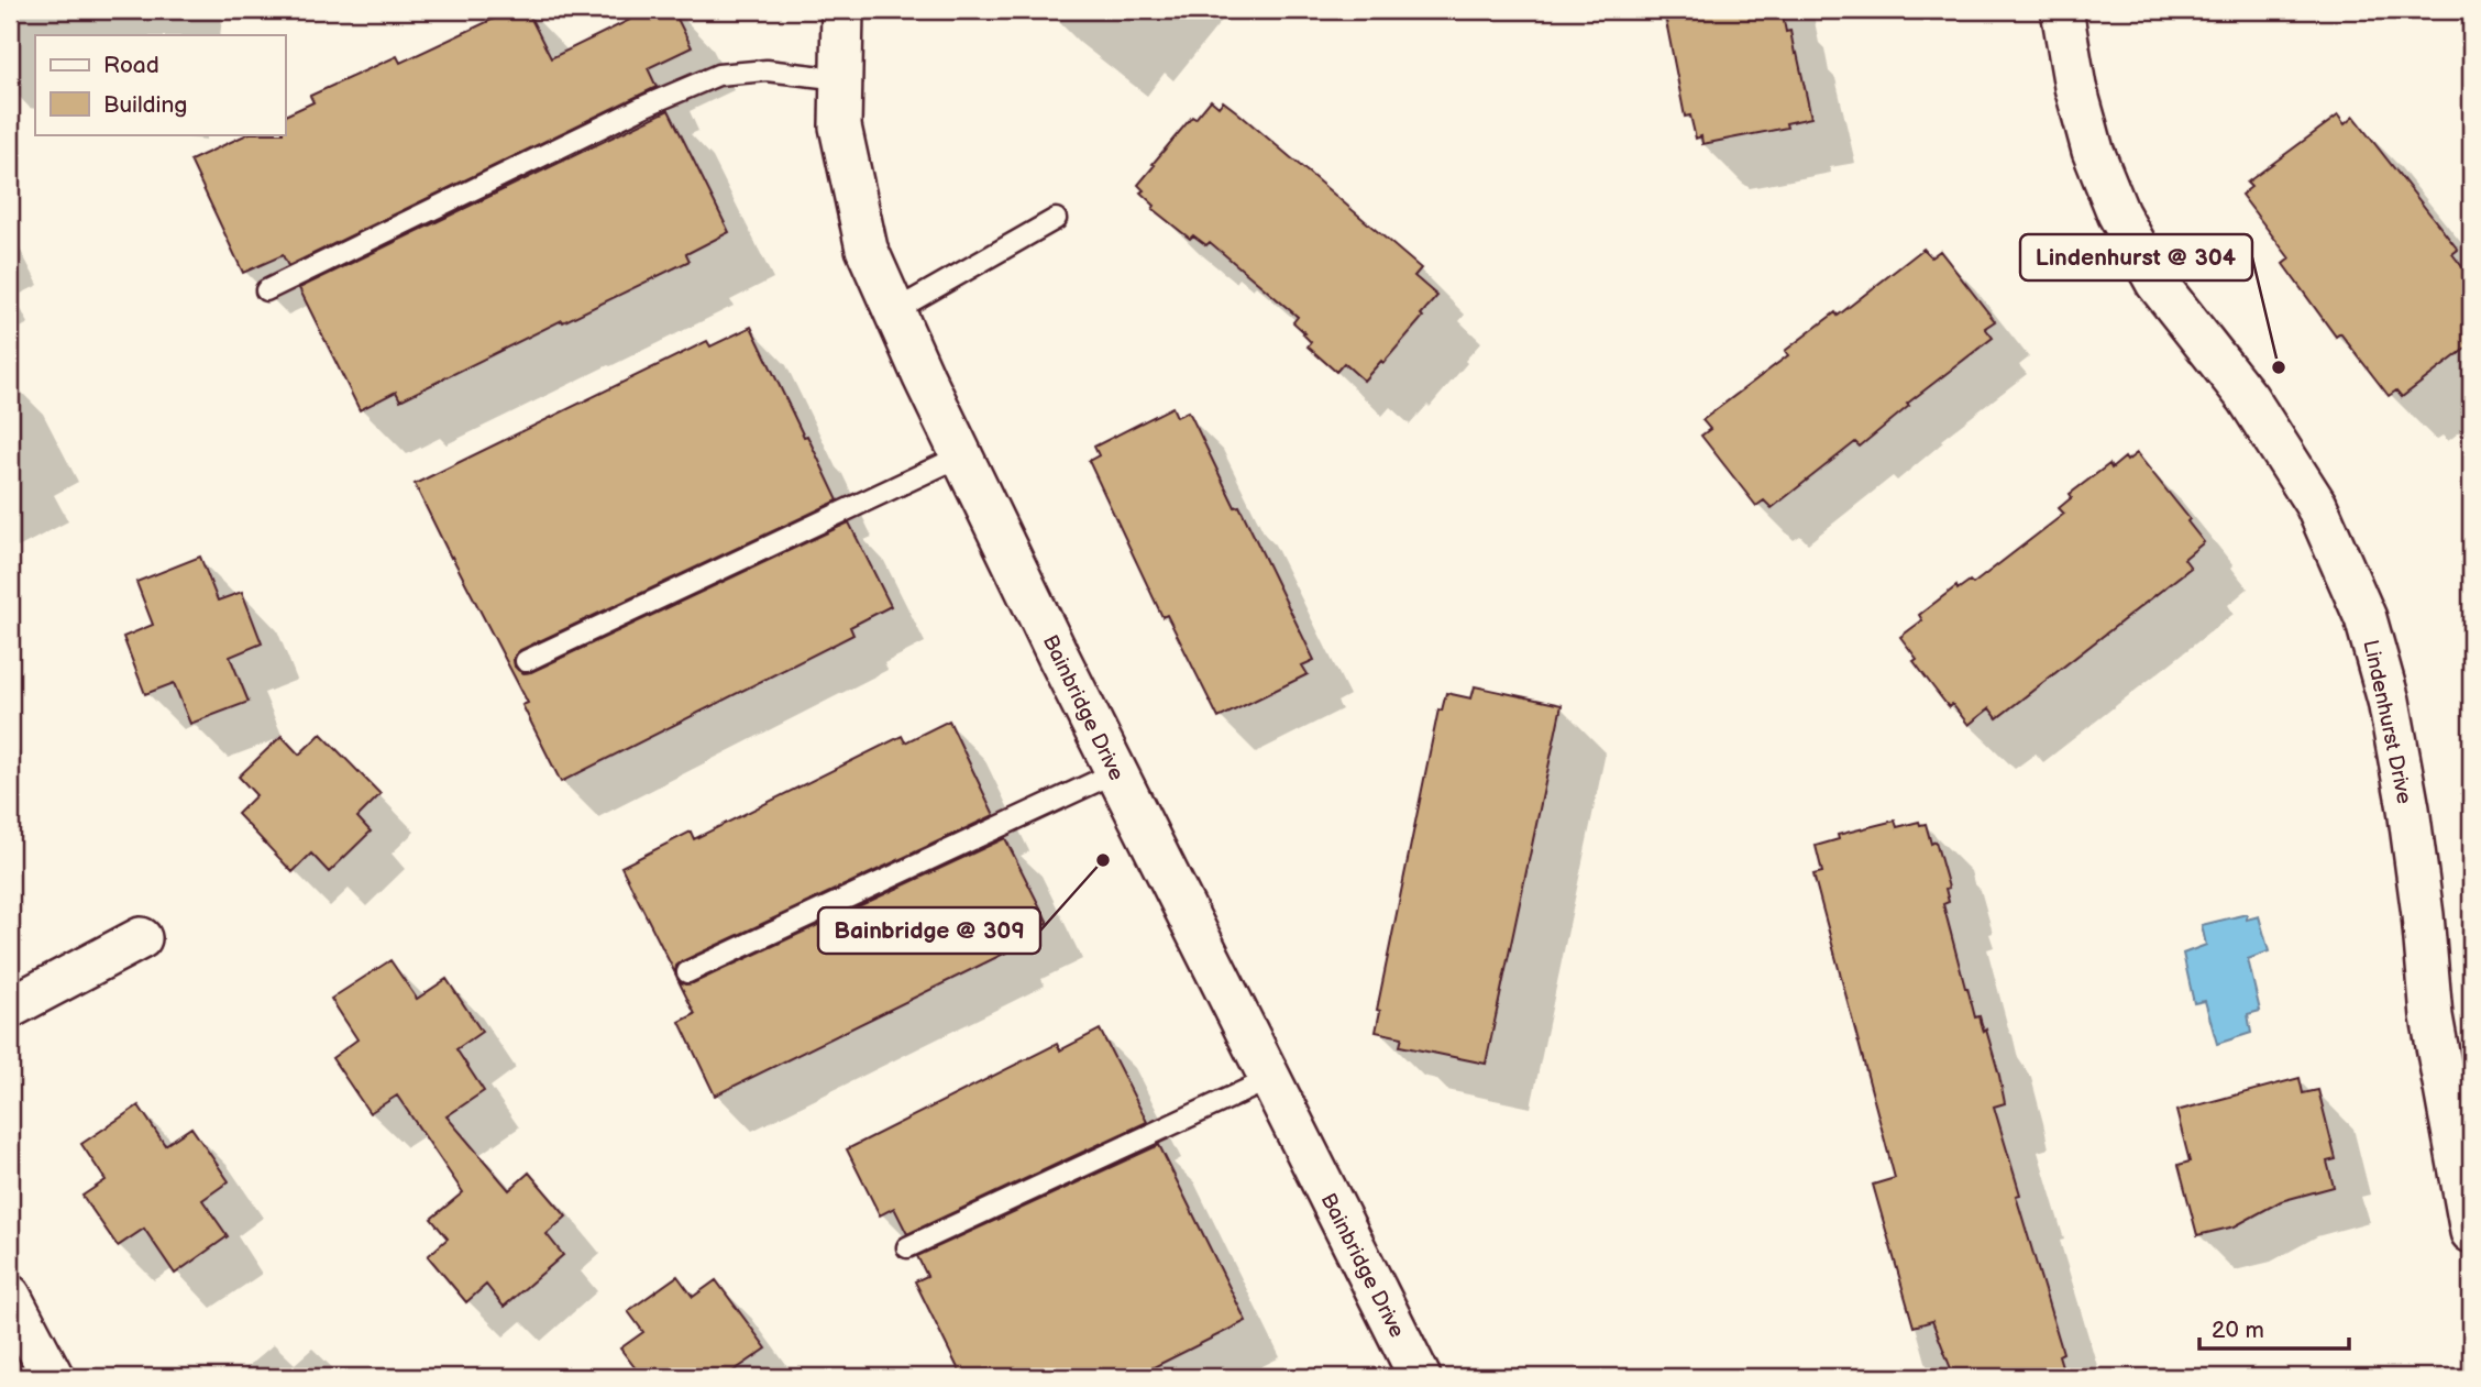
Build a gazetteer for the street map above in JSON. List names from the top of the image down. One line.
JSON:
{"streets":{"street":["Bainbridge Drive","Lindenhurst Drive"]},"places":["Lindenhurst @ 304","Bainbridge @ 309"],"legend":["Road","Building"],"scale_bar":"20 m"}
